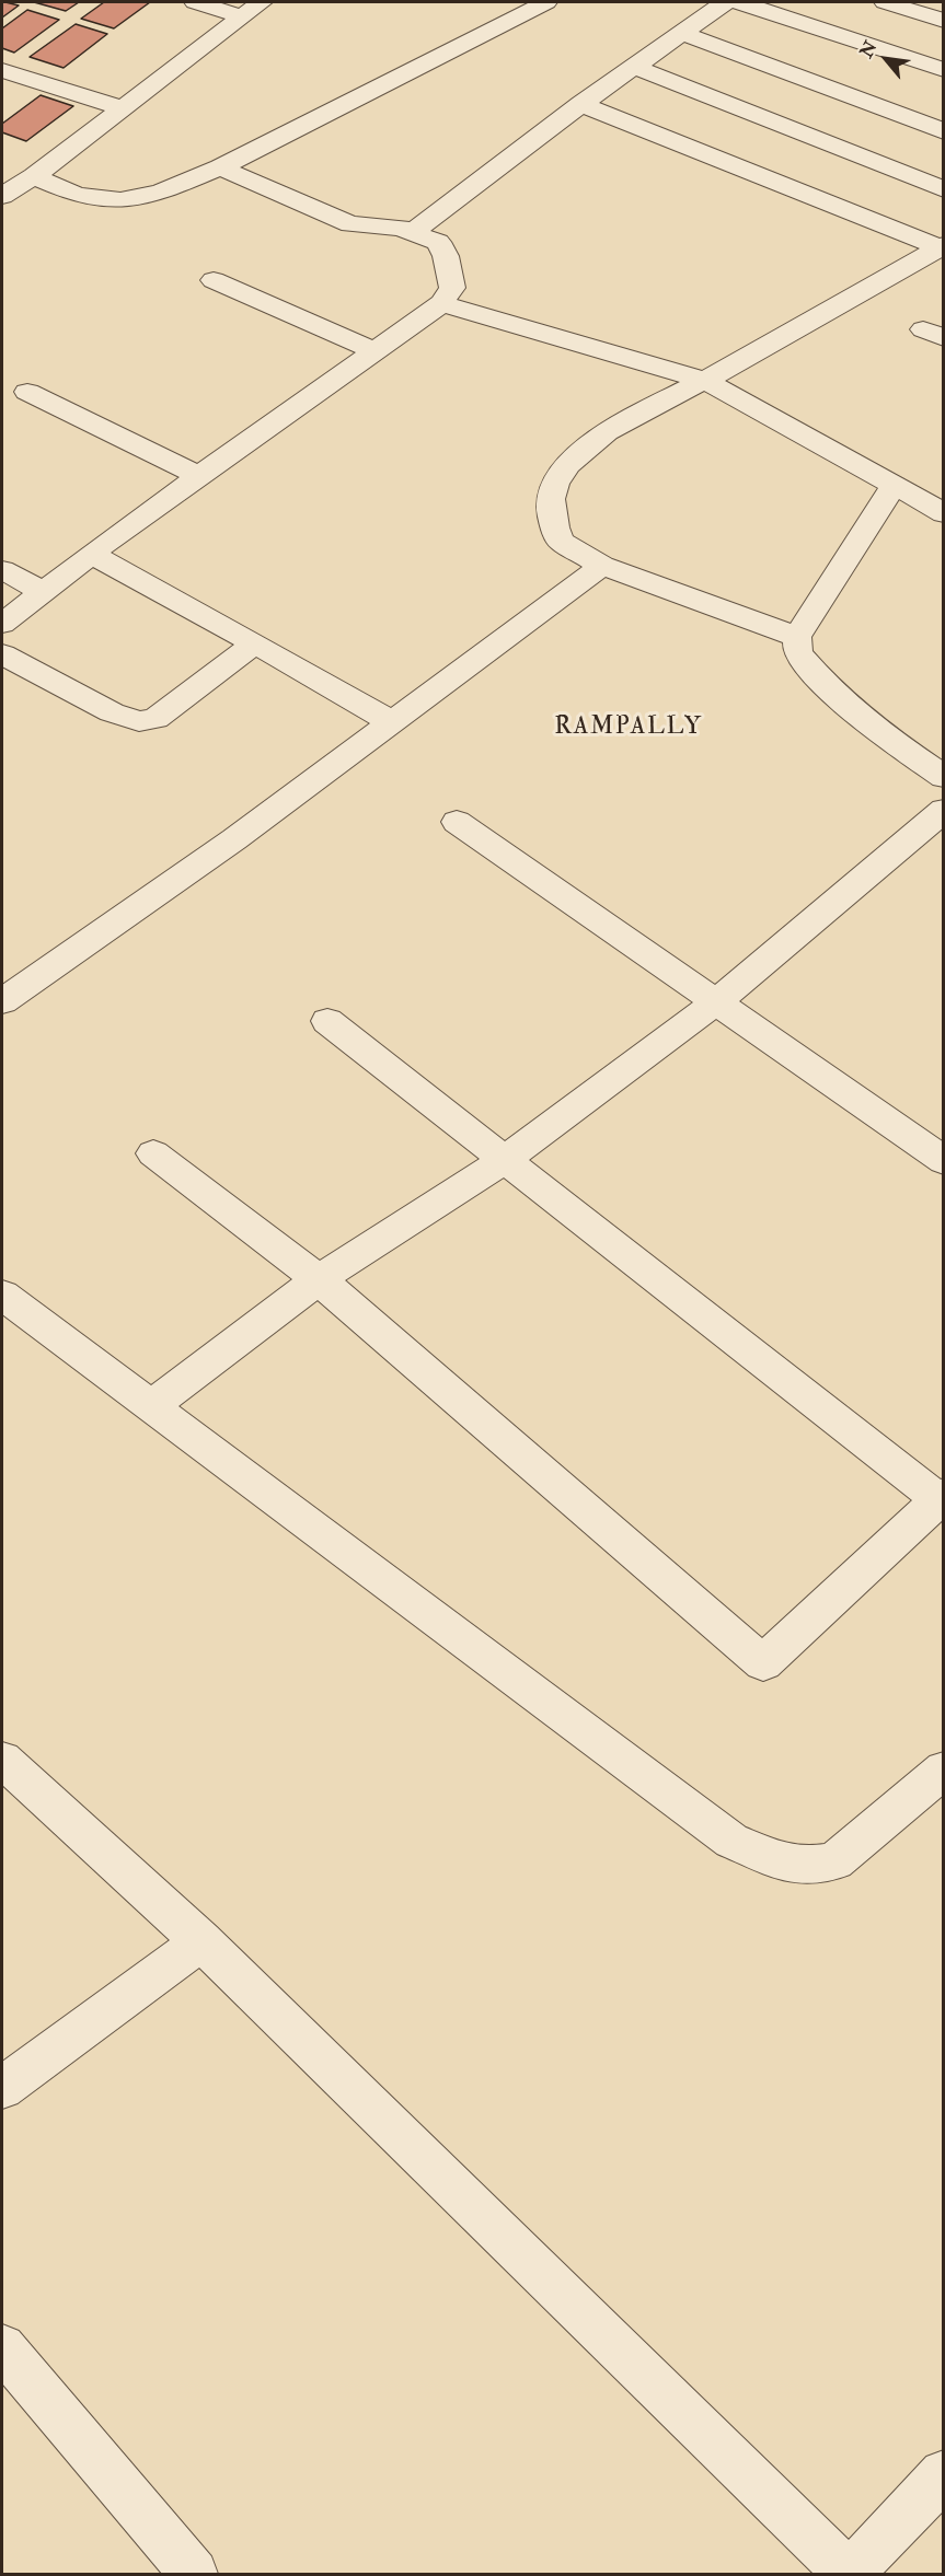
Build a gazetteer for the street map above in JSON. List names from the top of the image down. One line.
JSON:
{"districts":["RAMPALLY"],"north":"top left"}
